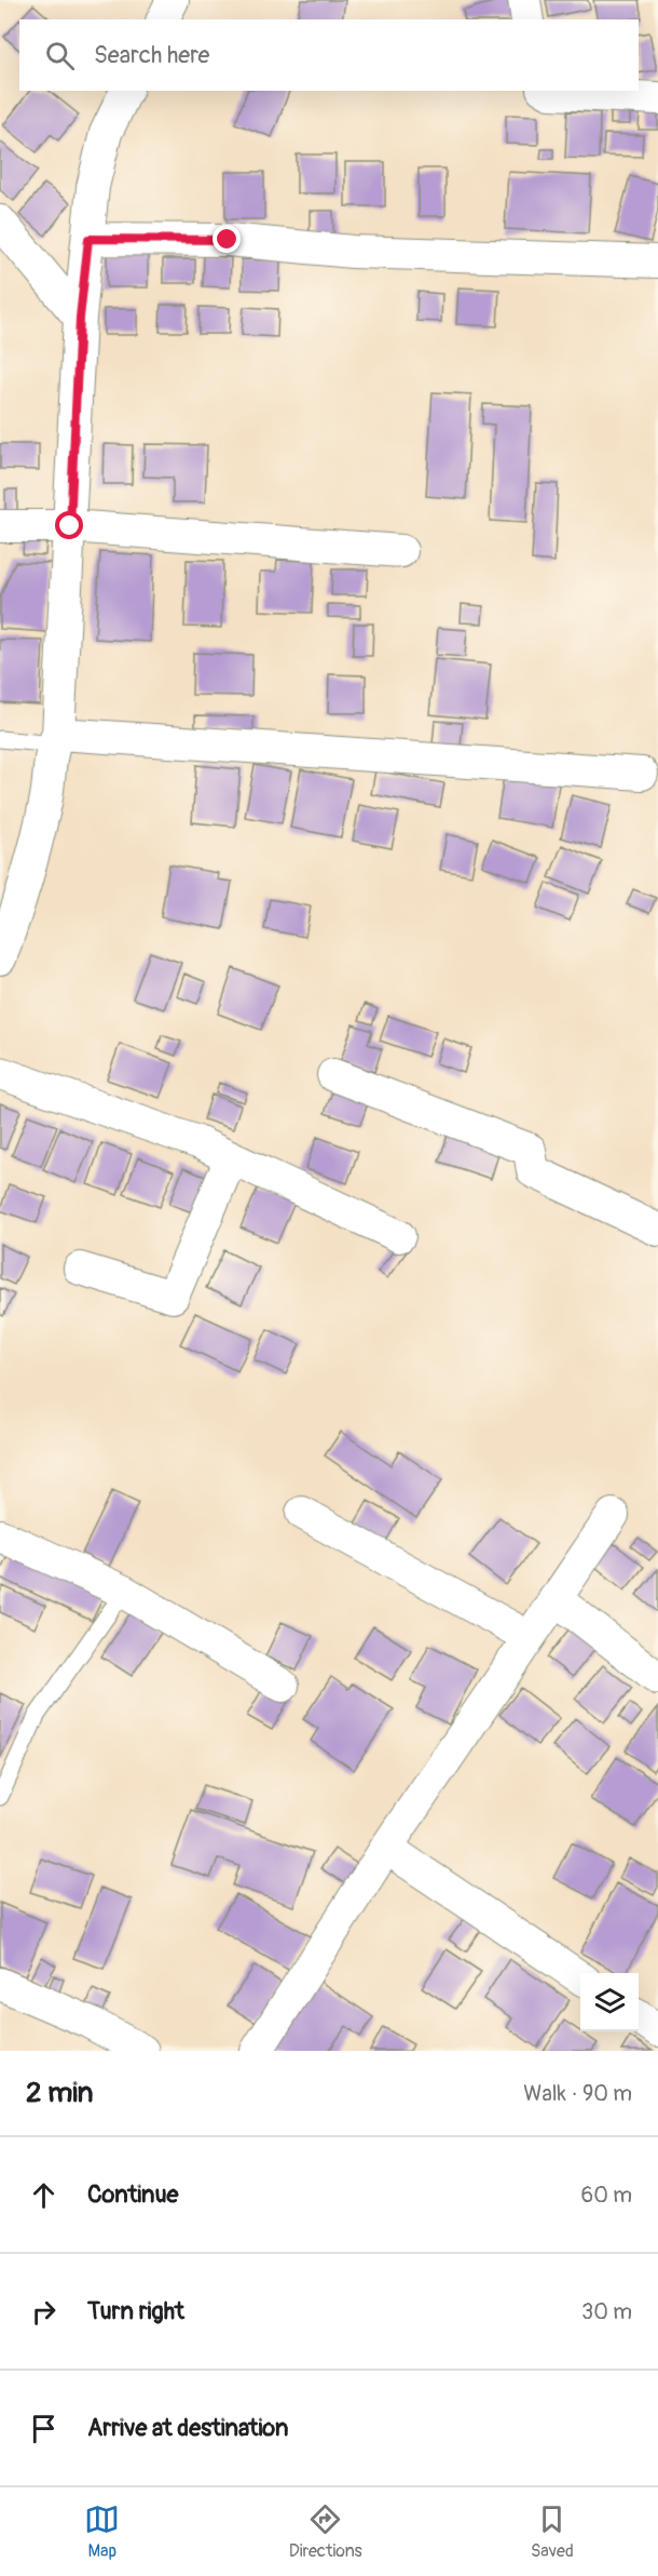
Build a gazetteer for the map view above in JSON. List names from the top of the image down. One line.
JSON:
{"page":{"search":"Search here","heading":["2 min","Walk · 90 m"],"list":[["Continue","60 m"],["Turn right","30 m"],"Arrive at destination"],"nav":["Map","Directions","Saved"]}}
